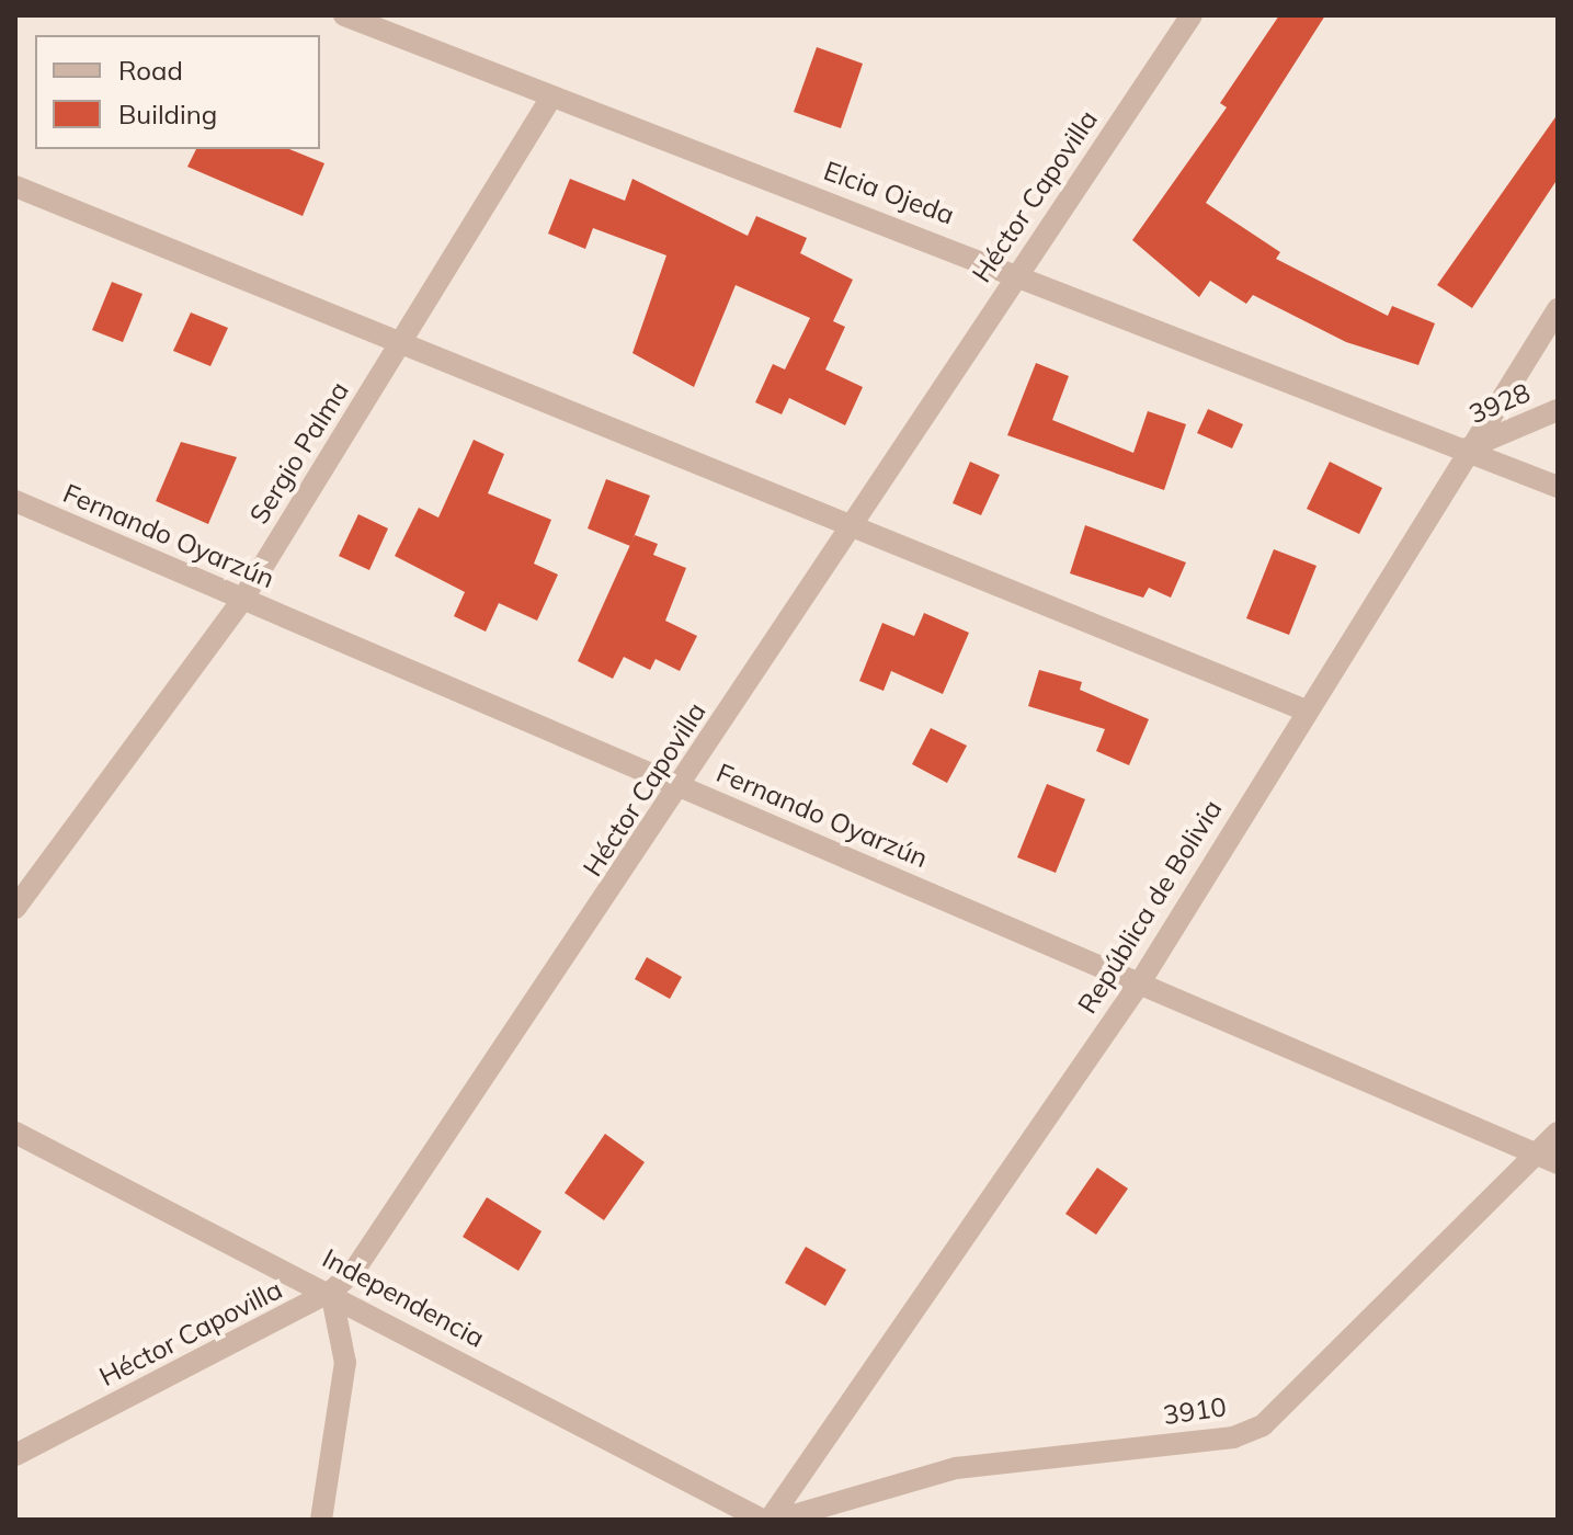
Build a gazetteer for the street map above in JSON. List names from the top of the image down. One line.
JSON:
{"streets":{"street":["Elcia Ojeda","Héctor Capovilla","3928","Sergio Palma","Fernando Oyarzún","República de Bolivia","Independencia","3910"]},"crossings":[["Elcia Ojeda","Héctor Capovilla"],["Elcia Ojeda","3928"],["Elcia Ojeda","Sergio Palma"],["Elcia Ojeda","República de Bolivia"],["Héctor Capovilla","Fernando Oyarzún"],["Héctor Capovilla","Independencia"],["3928","República de Bolivia"],["Sergio Palma","Fernando Oyarzún"],["Fernando Oyarzún","República de Bolivia"],["Fernando Oyarzún","3910"]],"legend":["Road","Building"]}
